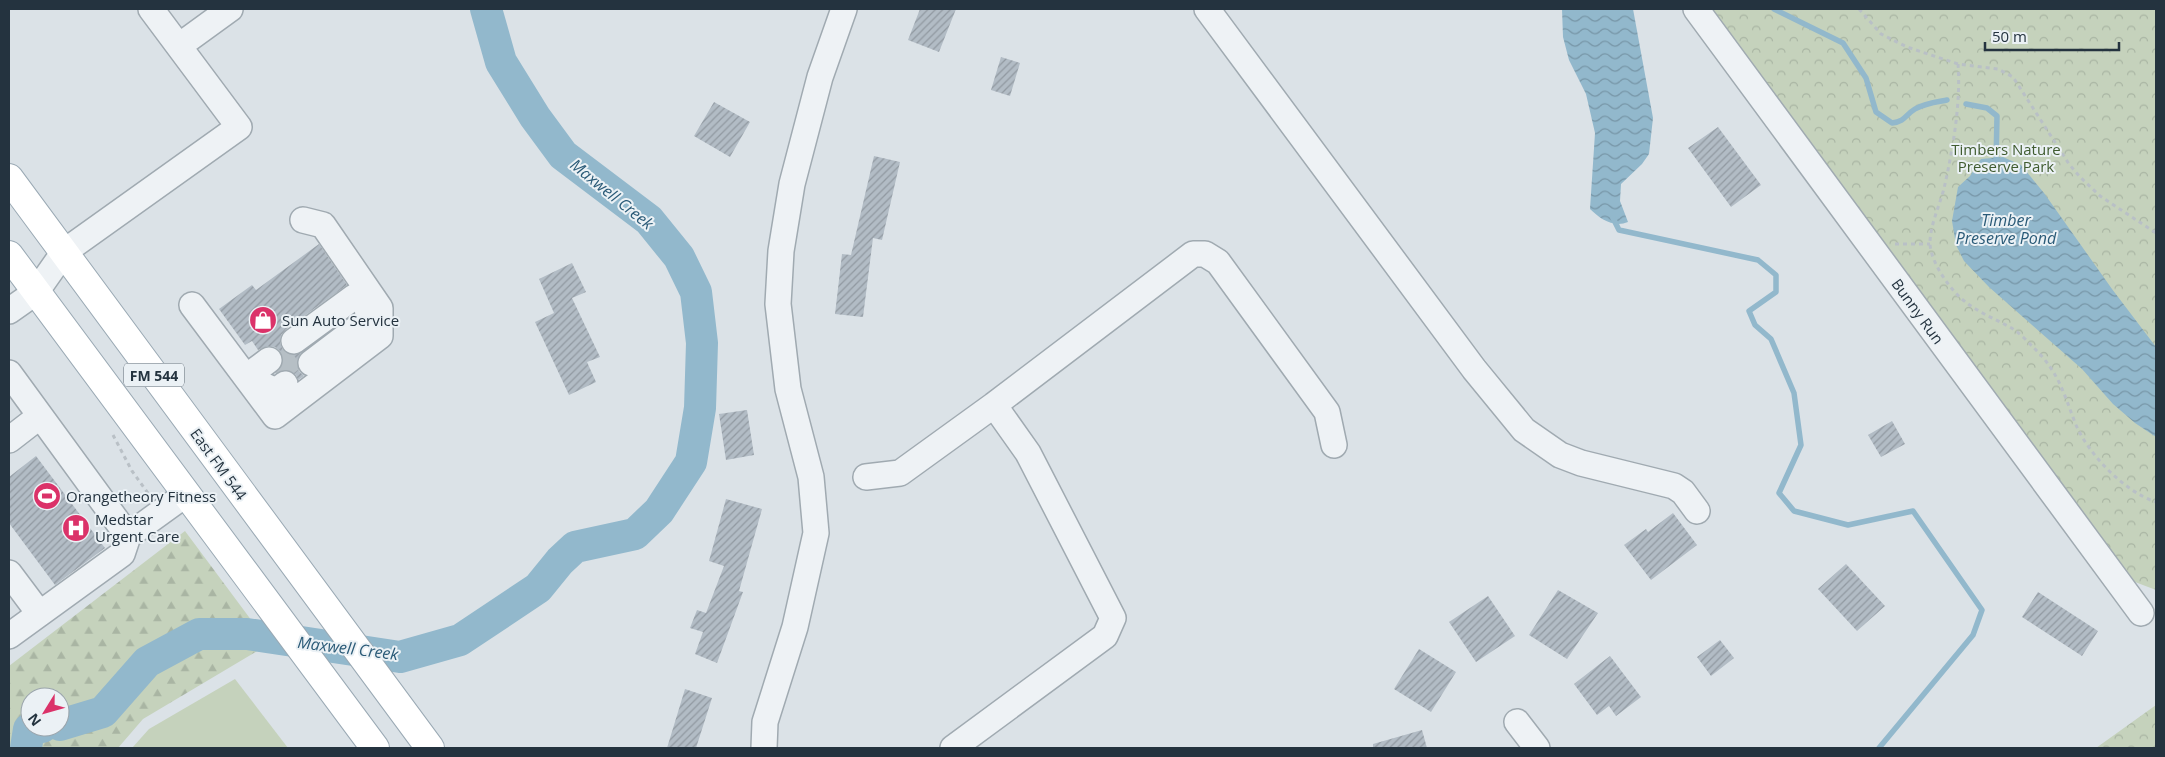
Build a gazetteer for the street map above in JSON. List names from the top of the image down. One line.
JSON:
{"streets":{"main road":["FM 544","East FM 544"],"street":["Bunny Run"]},"water":["Maxwell Creek","Timber Preserve Pond"],"parks":["Timbers Nature Preserve Park"],"places":{"shop":["Sun Auto Service"],"sports":["Orangetheory Fitness"],"hospital":["Medstar Urgent Care"]},"scale_bar":"50 m","north":"bottom left"}
